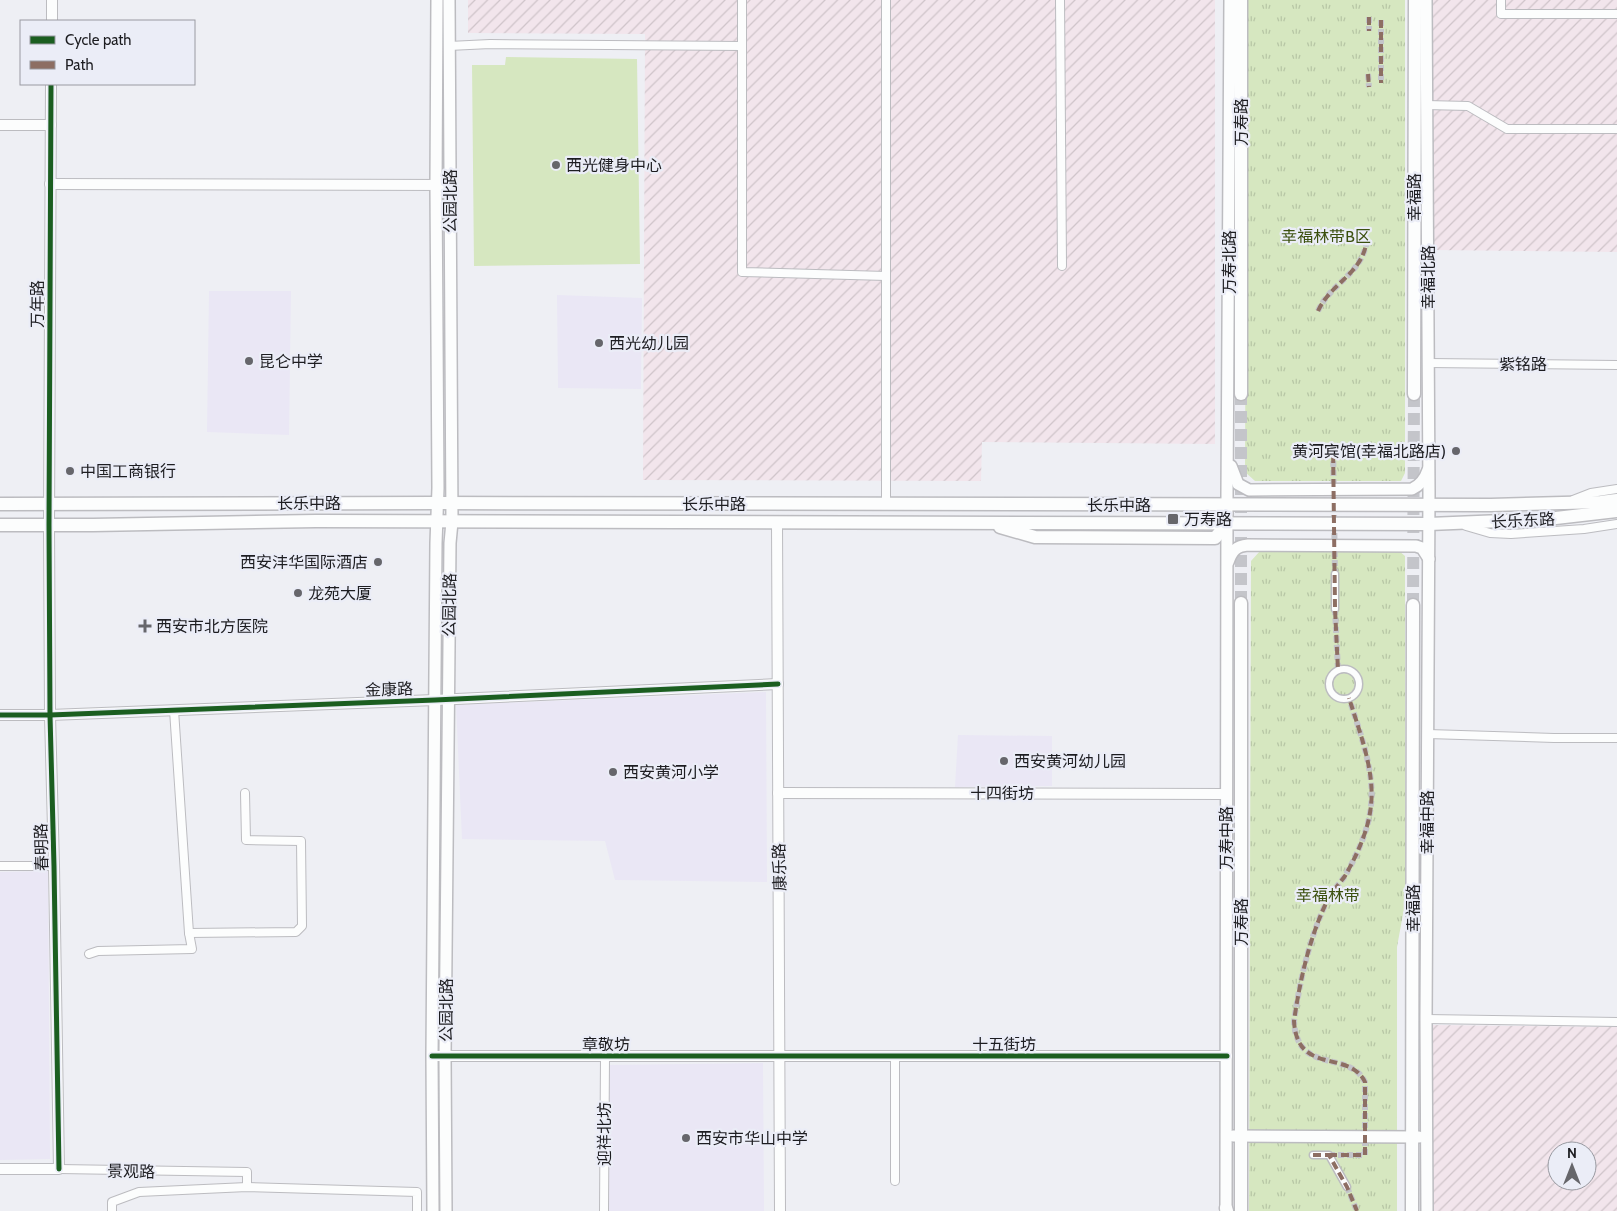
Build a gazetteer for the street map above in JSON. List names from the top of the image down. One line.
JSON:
{"streets":{"main road":["万寿路","幸福路","公园北路","万寿北路","幸福北路","长乐中路","长乐东路","幸福中路","万寿中路"],"street":["万年路","紫铭路","金康路","十四街坊","春明路","康乐路","章敬坊","十五街坊","迎祥北坊","景观路"]},"crossings":[["公园北路","长乐中路"],["公园北路","金康路"],["公园北路","章敬坊"],["万寿北路","长乐中路"],["万寿北路","万寿中路"],["幸福北路","紫铭路"],["幸福北路","长乐中路"],["幸福北路","长乐东路"],["幸福北路","幸福中路"],["万年路","长乐中路"],["万年路","春明路"],["长乐中路","长乐东路"],["长乐中路","幸福中路"],["长乐中路","万寿中路"],["长乐中路","春明路"],["长乐中路","康乐路"],["长乐东路","幸福中路"],["金康路","春明路"],["金康路","康乐路"],["十四街坊","万寿中路"],["十四街坊","康乐路"],["万寿中路","十五街坊"],["春明路","景观路"],["康乐路","章敬坊"],["康乐路","十五街坊"],["章敬坊","十五街坊"],["章敬坊","迎祥北坊"]],"parks":["幸福林带B区","幸福林带"],"places":{"other":["西光健身中心","西光幼儿园","昆仑中学","黄河宾馆(幸福北路店)","中国工商银行","西安沣华国际酒店","龙苑大厦","西安黄河幼儿园","西安黄河小学","西安市华山中学"],"transit":["万寿路"],"health":["西安市北方医院"]},"legend":["Cycle path","Path"],"north":"top"}
